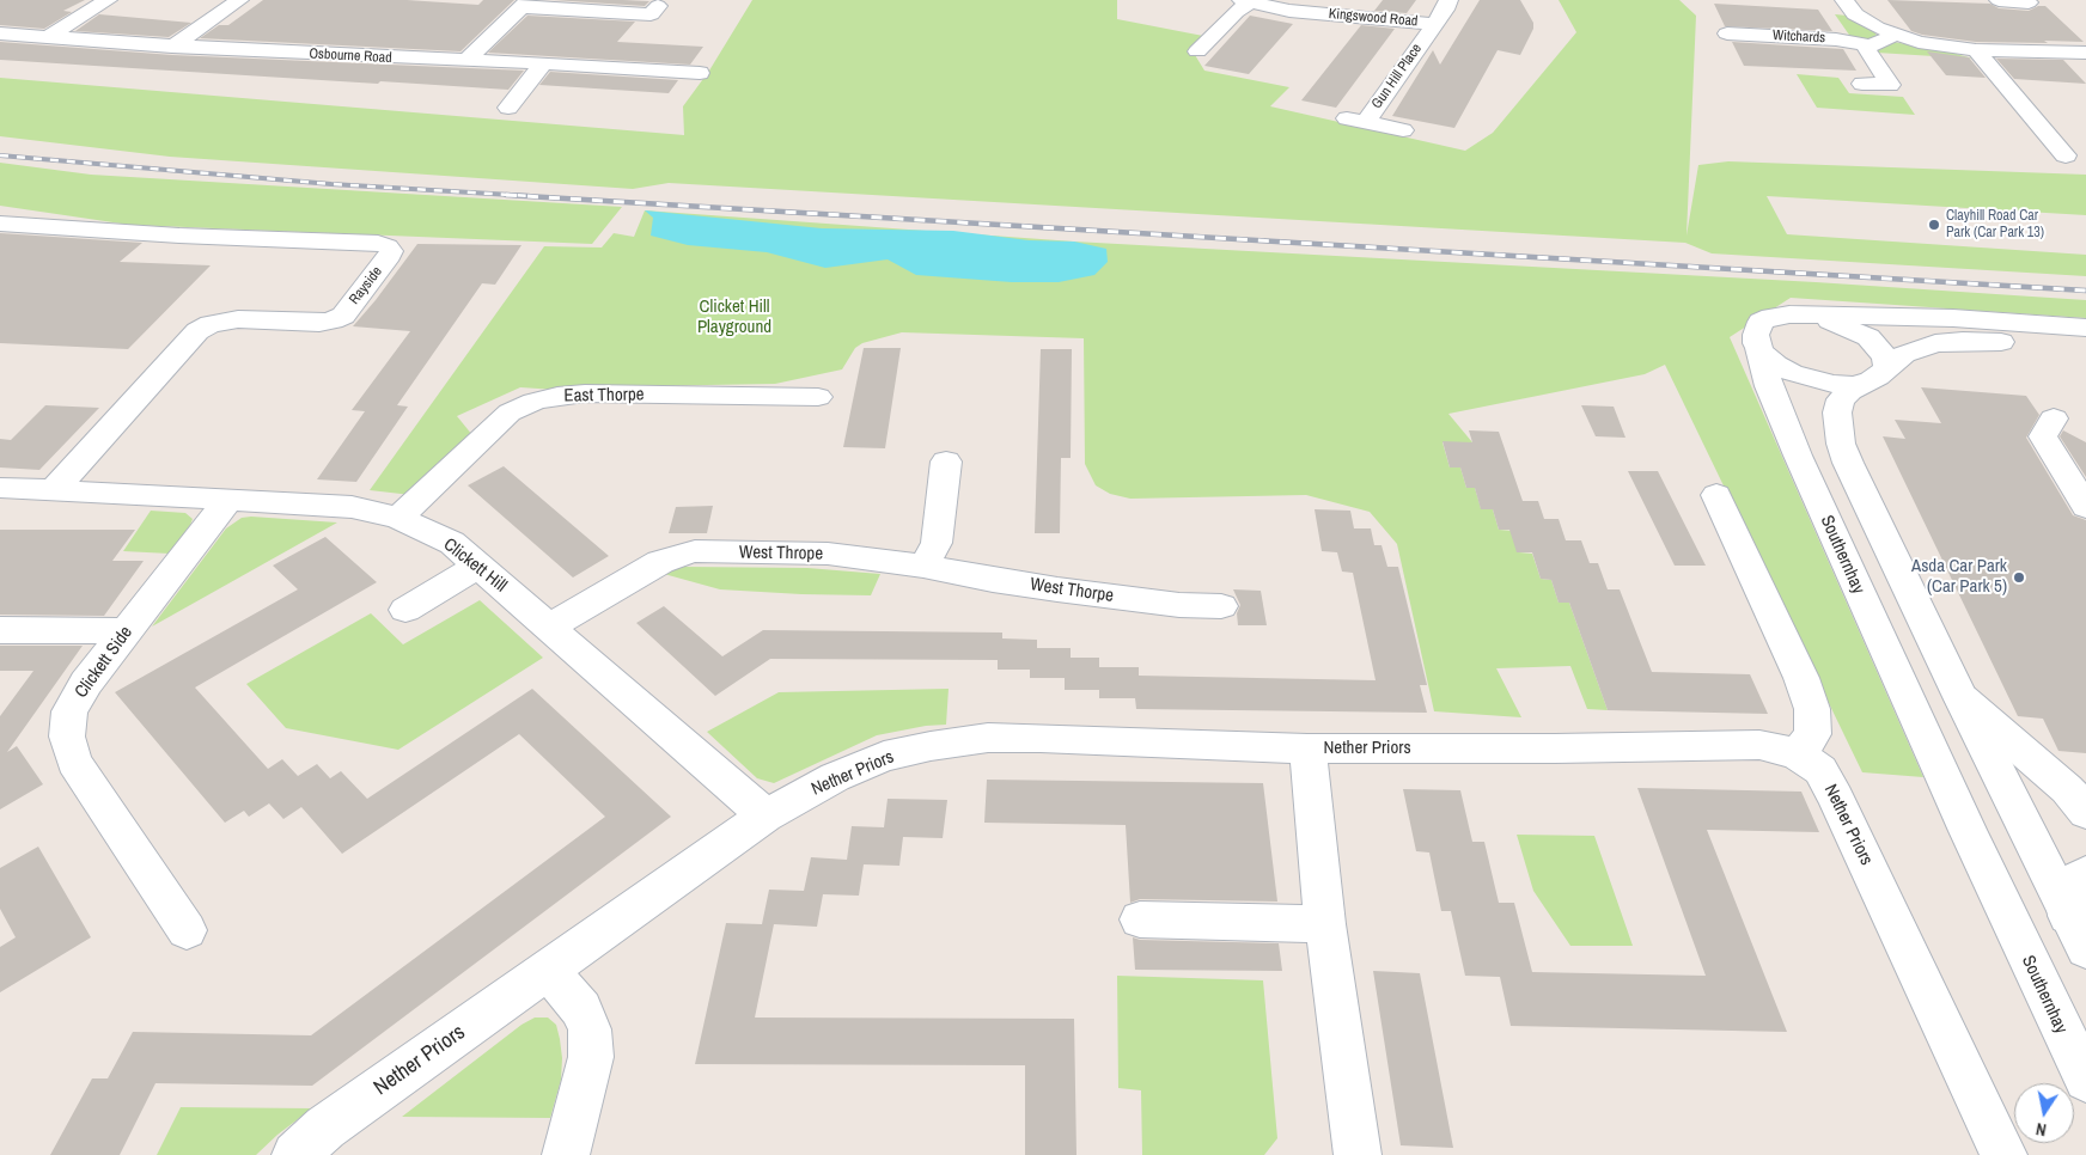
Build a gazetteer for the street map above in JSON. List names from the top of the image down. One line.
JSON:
{"streets":{"street":["Kingswood Road","Witchards","Osbourne Road","Gun Hill Place","Rayside","East Thorpe","West Thrope","Southernhay","Clickett Hill","West Thorpe","Clickett Side","Nether Priors"]},"crossings":[["Kingswood Road","Gun Hill Place"],["Rayside","Clickett Hill"],["East Thorpe","Clickett Hill"],["West Thrope","Clickett Hill"],["West Thrope","West Thorpe"],["Clickett Hill","Clickett Side"],["Clickett Hill","Nether Priors"]],"parks":["Clicket Hill Playground"],"places":["Clayhill Road Car Park (Car Park 13)","Asda Car Park (Car Park 5)"],"north":"bottom"}
